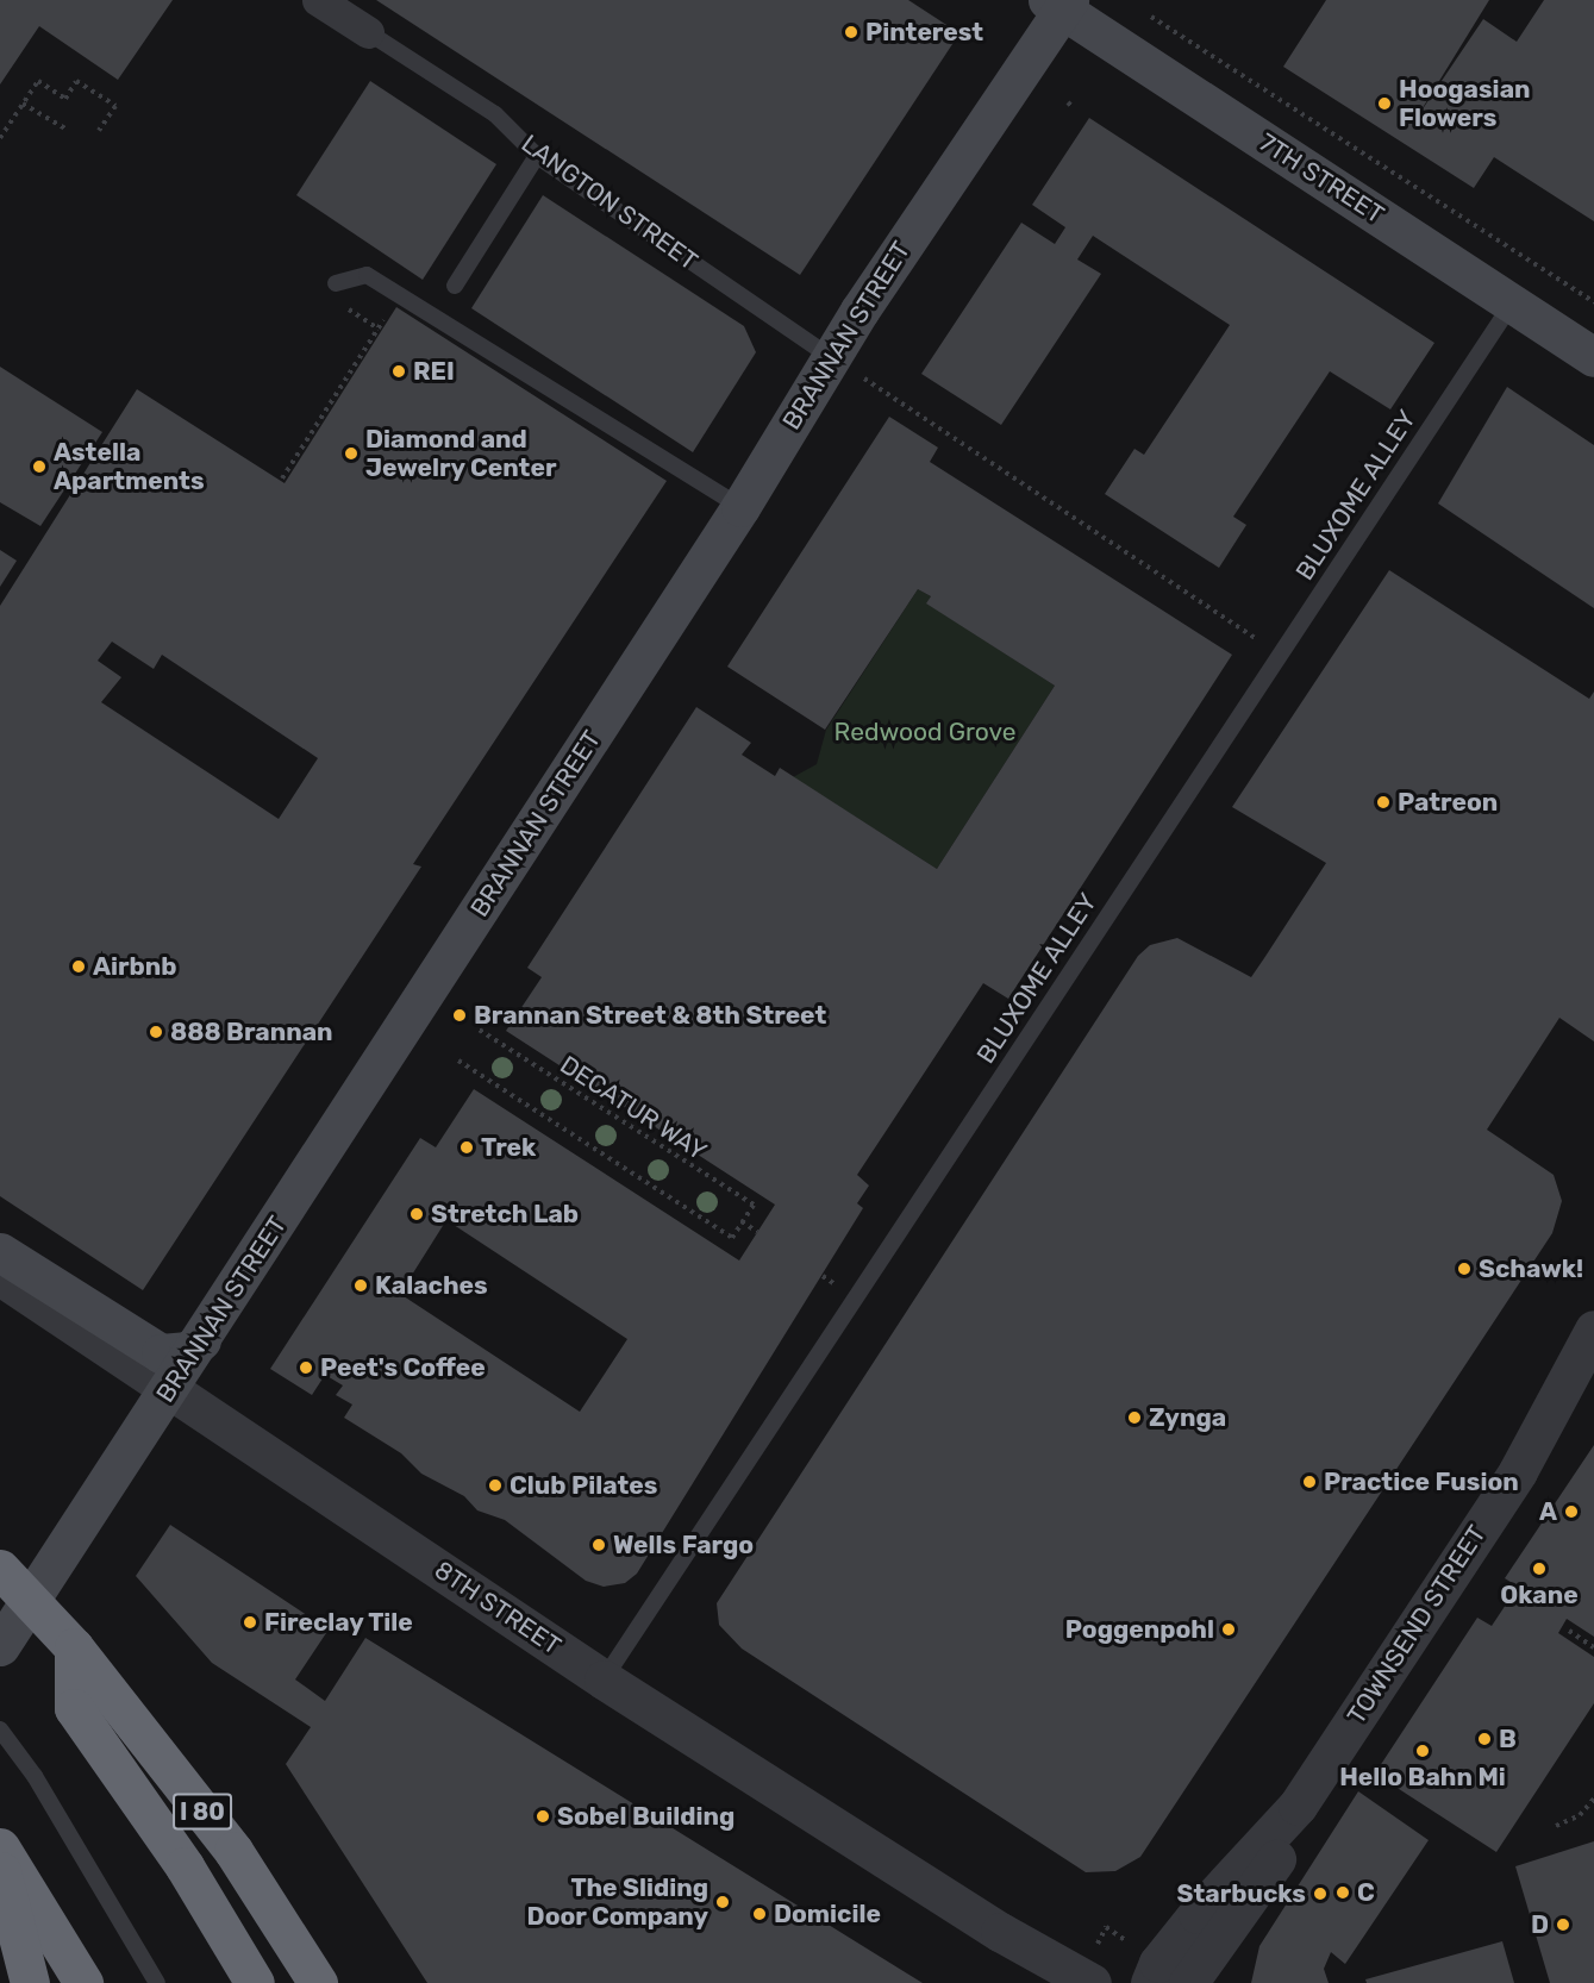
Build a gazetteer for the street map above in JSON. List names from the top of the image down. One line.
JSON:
{"streets":{"highway":["I 80"],"main road":["7TH STREET","BRANNAN STREET"],"street":["LANGTON STREET","8TH STREET","TOWNSEND STREET"],"lane":["BLUXOME ALLEY"],"path":["DECATUR WAY"]},"crossings":[["7TH STREET","BRANNAN STREET"],["7TH STREET","BLUXOME ALLEY"],["LANGTON STREET","BRANNAN STREET"],["BRANNAN STREET","8TH STREET"],["BLUXOME ALLEY","8TH STREET"]],"parks":["Redwood Grove"],"places":["Pinterest","Hoogasian Flowers","REI","Diamond and Jewelry Center","Astella Apartments","Patreon","Airbnb","Brannan Street & 8th Street","888 Brannan","Trek","Stretch Lab","Schawk!","Kalaches","Peet's Coffee","Zynga","Practice Fusion","Club Pilates","A","Wells Fargo","Okane","Fireclay Tile","Poggenpohl","B","Hello Bahn Mi","Sobel Building","C","Starbucks","The Sliding Door Company","Domicile","D"]}
